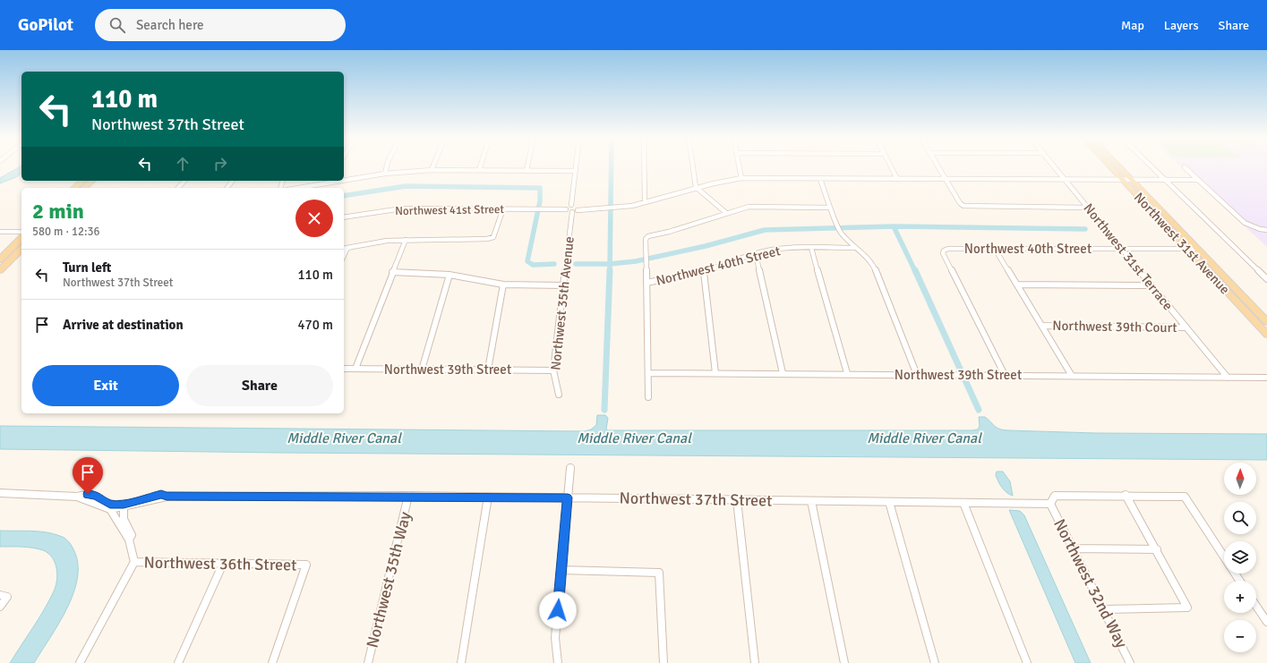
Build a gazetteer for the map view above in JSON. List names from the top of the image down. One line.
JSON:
{"streets":{"main road":["Northwest 31st Avenue"],"street":["Northwest 41st Street","Northwest 40th Street","Northwest 31st Terrace","Northwest 35th Avenue","Northwest 39th Court","Northwest 39th Street","Northwest 37th Street","Northwest 36th Street","Northwest 35th Way","Northwest 32nd Way"]},"crossings":[["Northwest 31st Avenue","Northwest 40th Street"],["Northwest 40th Street","Northwest 31st Terrace"],["Northwest 40th Street","Northwest 39th Street"],["Northwest 31st Terrace","Northwest 39th Court"],["Northwest 31st Terrace","Northwest 39th Street"],["Northwest 35th Avenue","Northwest 39th Street"],["Northwest 37th Street","Northwest 35th Way"],["Northwest 37th Street","Northwest 32nd Way"]],"water":["Middle River Canal"],"north":"top","page":{"header":"GoPilot","search":"Search here","nav":["Map","Layers","Share"],"turn":["110 m","Northwest 37th Street"],"heading":["2 min","580 m · 12:36"],"list":[{"name":"Turn left","note":"Northwest 37th Street","value":"110 m"},{"name":"Arrive at destination","value":"470 m"}],"buttons":["Exit","Share"],"map_buttons":["+","−"]}}
